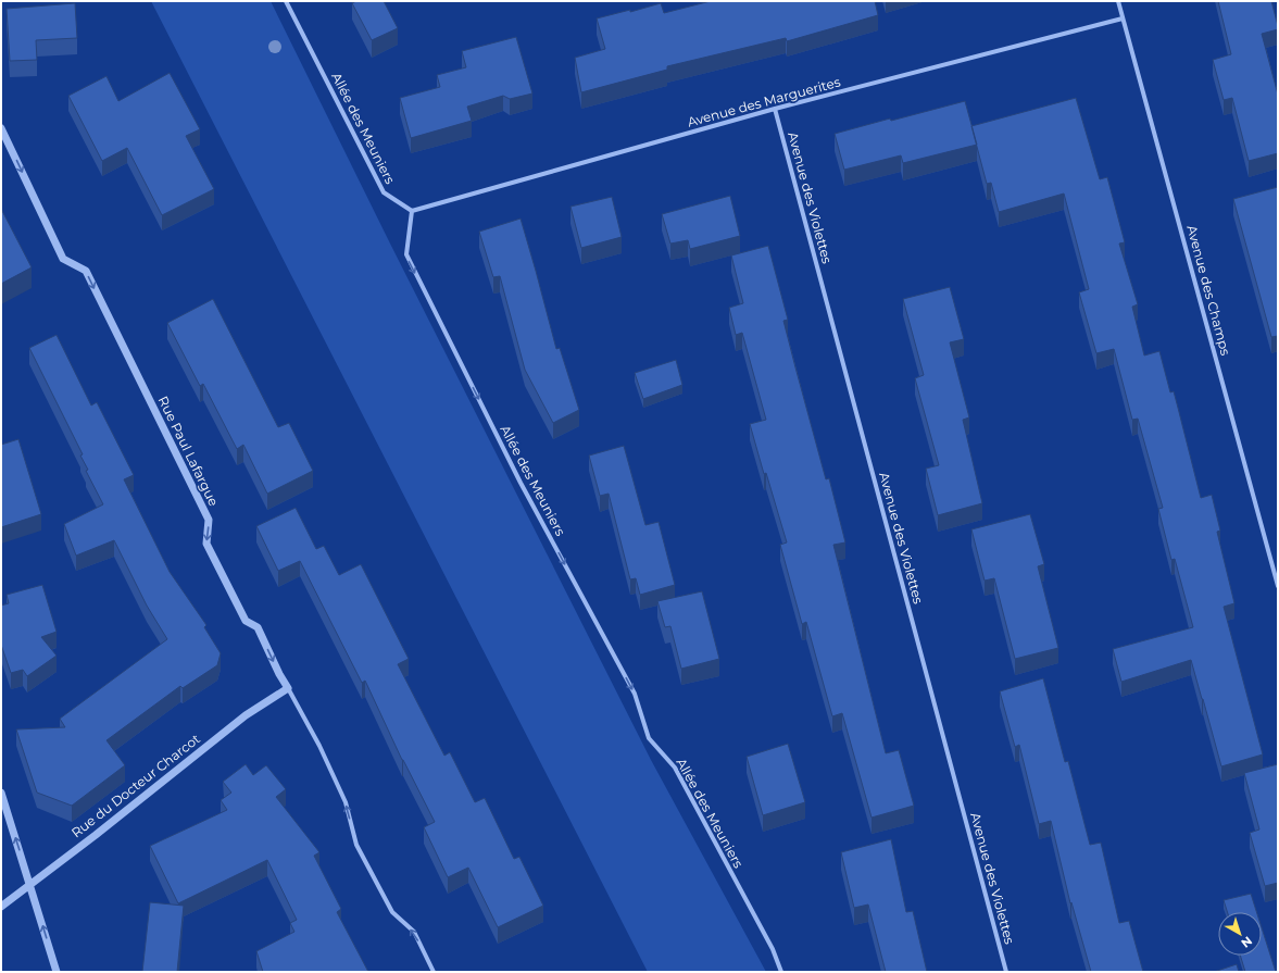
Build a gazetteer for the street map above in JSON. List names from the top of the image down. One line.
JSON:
{"streets":{"street":["Avenue des Marguerites","Allée des Meuniers","Avenue des Violettes","Avenue des Champs","Rue Paul Lafargue","Rue du Docteur Charcot"]},"crossings":[["Avenue des Marguerites","Allée des Meuniers"],["Avenue des Marguerites","Avenue des Violettes"],["Avenue des Marguerites","Avenue des Champs"],["Rue Paul Lafargue","Rue du Docteur Charcot"]],"one_way":["Allée des Meuniers"],"north":"bottom right"}
